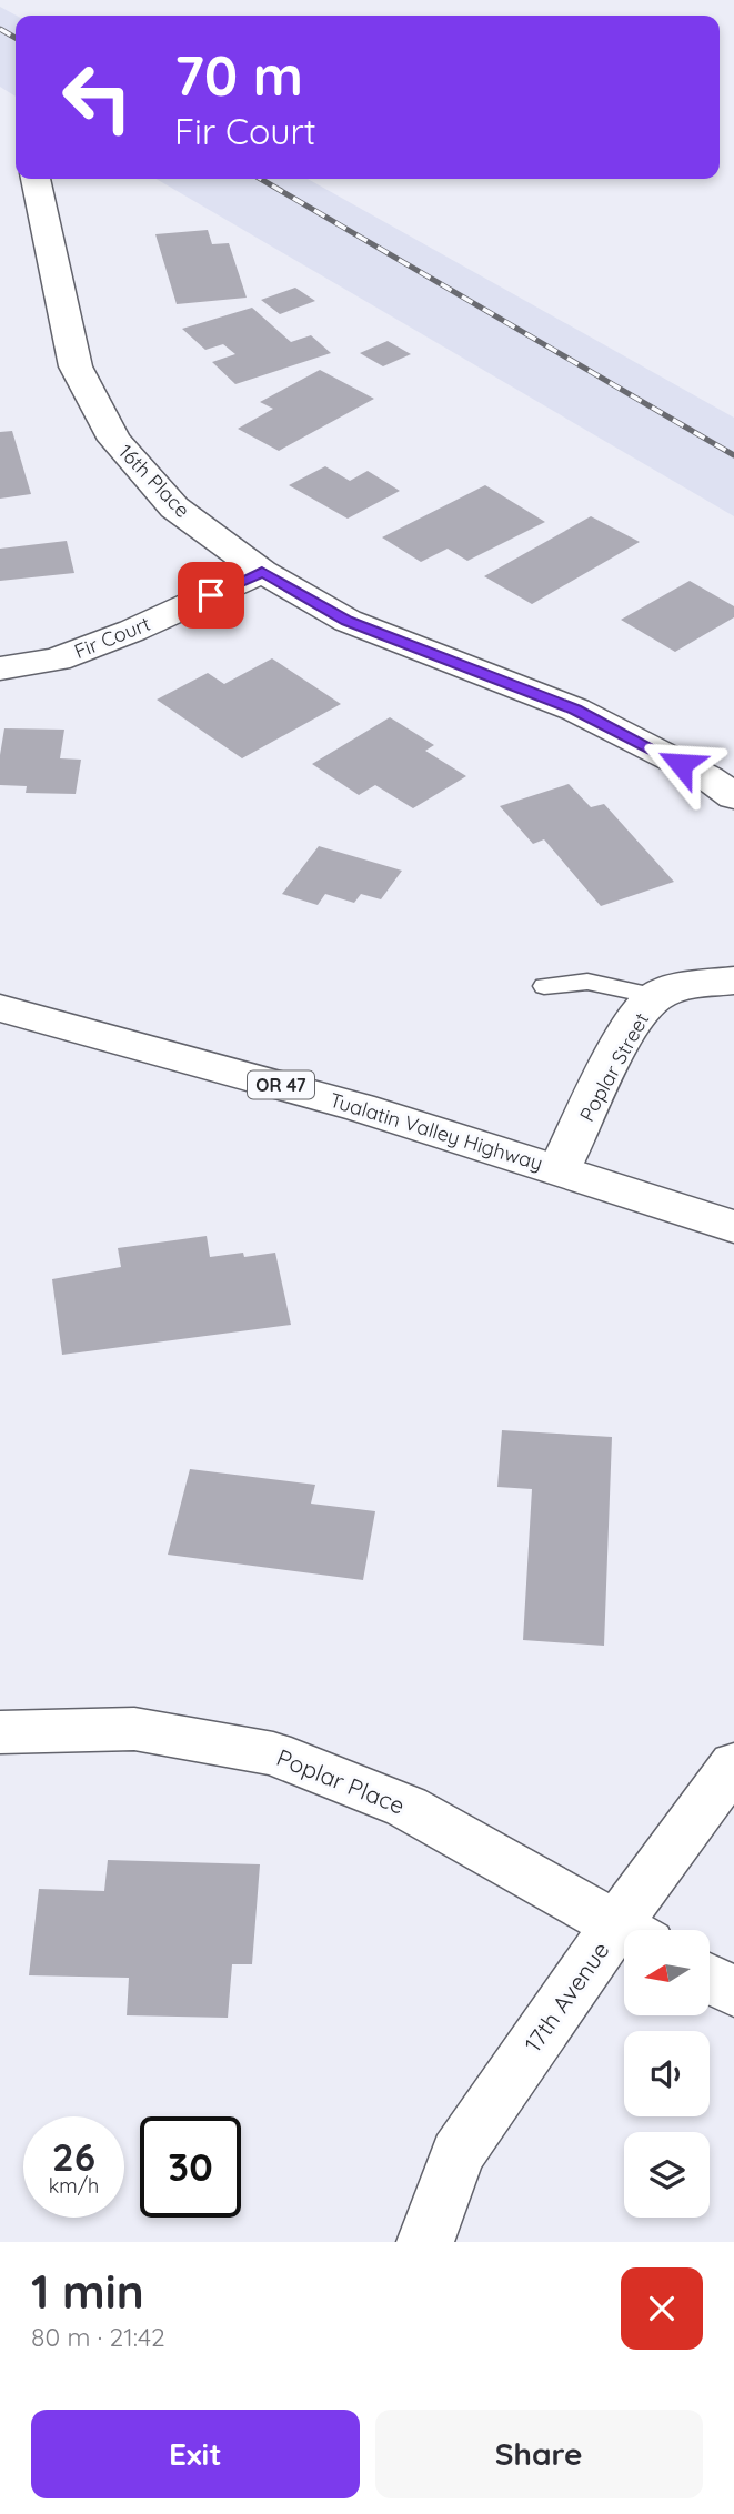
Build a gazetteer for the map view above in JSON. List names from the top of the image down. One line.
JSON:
{"streets":{"main road":["16th Place","Fir Court","Poplar Street","OR 47","Tualatin Valley Highway","Poplar Place","17th Avenue"]},"crossings":[["16th Place","Fir Court"],["Poplar Street","Tualatin Valley Highway"]],"north":"left","page":{"turn":["70 m","Fir Court"],"speed":"26 km/h","limit":"30","heading":["1 min","80 m · 21:42"],"buttons":["Exit","Share"]}}
